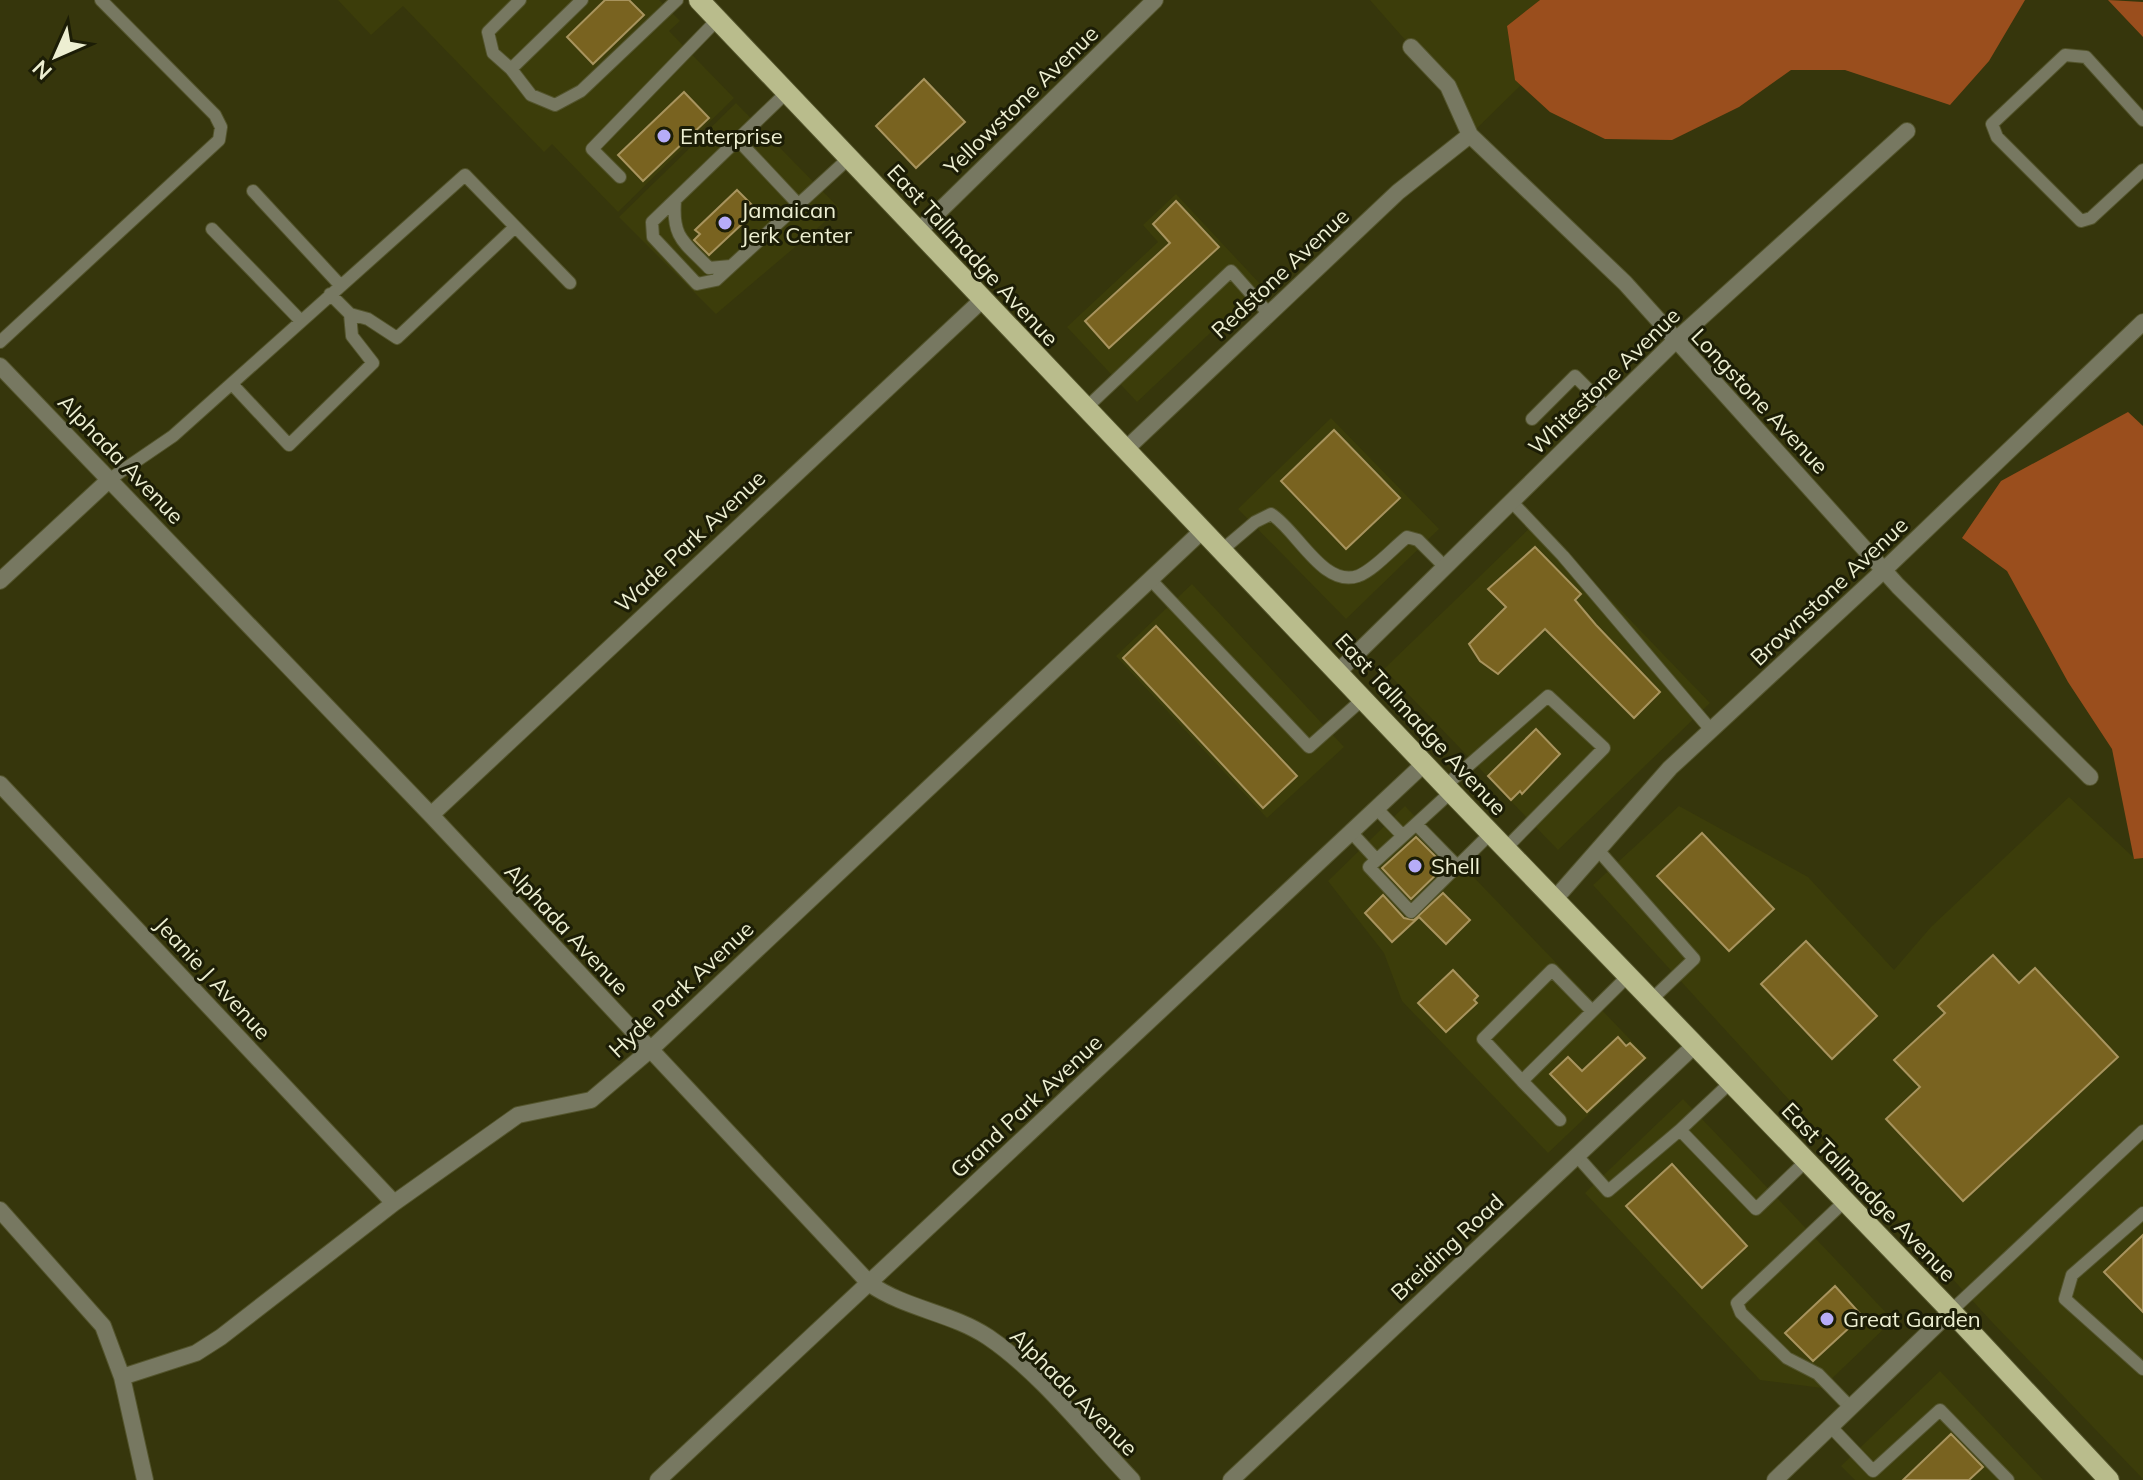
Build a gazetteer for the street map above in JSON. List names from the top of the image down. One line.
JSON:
{"streets":{"main road":["East Tallmadge Avenue"],"street":["Yellowstone Avenue","Redstone Avenue","Whitestone Avenue","Longstone Avenue","Alphada Avenue","Wade Park Avenue","Brownstone Avenue","Jeanie J Avenue","Hyde Park Avenue","Grand Park Avenue","Breiding Road"]},"crossings":[["Yellowstone Avenue","East Tallmadge Avenue"],["East Tallmadge Avenue","Redstone Avenue"],["East Tallmadge Avenue","Whitestone Avenue"],["East Tallmadge Avenue","Wade Park Avenue"],["East Tallmadge Avenue","Brownstone Avenue"],["East Tallmadge Avenue","Hyde Park Avenue"],["East Tallmadge Avenue","Grand Park Avenue"],["East Tallmadge Avenue","Breiding Road"],["Redstone Avenue","Longstone Avenue"],["Whitestone Avenue","Longstone Avenue"],["Longstone Avenue","Brownstone Avenue"],["Alphada Avenue","Wade Park Avenue"],["Alphada Avenue","Hyde Park Avenue"],["Alphada Avenue","Grand Park Avenue"],["Jeanie J Avenue","Hyde Park Avenue"]],"places":["Enterprise","Jamaican Jerk Center","Shell","Great Garden"],"north":"bottom left"}
